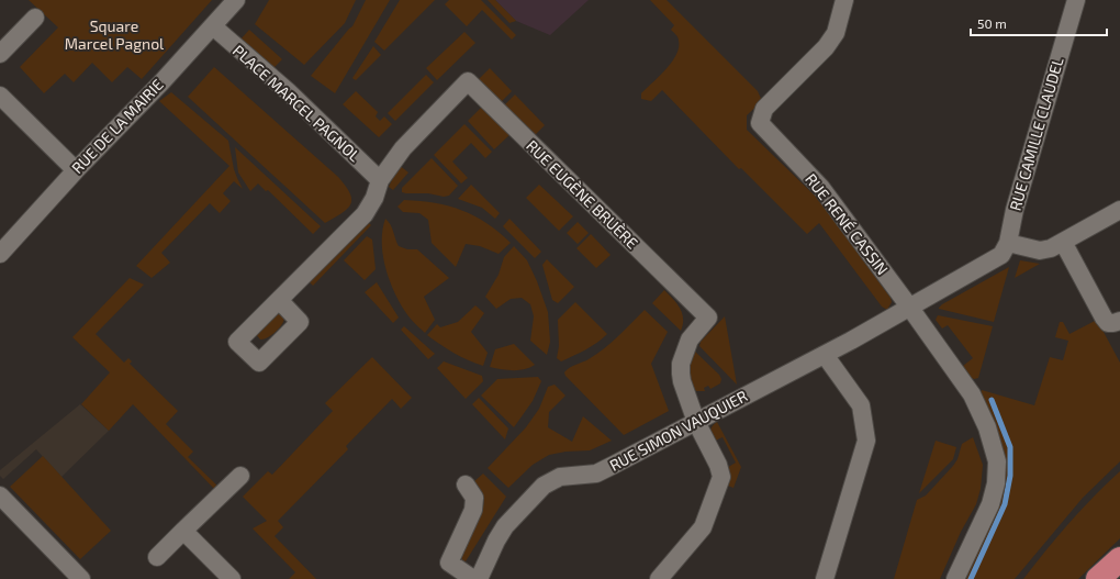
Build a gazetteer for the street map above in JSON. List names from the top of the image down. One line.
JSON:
{"streets":{"street":["PLACE MARCEL PAGNOL","RUE DE LA MAIRIE","RUE CAMILLE CLAUDEL","RUE EUGÈNE BRUÈRE","RUE RENÉ CASSIN","RUE SIMON VAUQUIER"]},"crossings":[["PLACE MARCEL PAGNOL","RUE DE LA MAIRIE"],["PLACE MARCEL PAGNOL","RUE EUGÈNE BRUÈRE"],["RUE CAMILLE CLAUDEL","RUE SIMON VAUQUIER"],["RUE EUGÈNE BRUÈRE","RUE SIMON VAUQUIER"],["RUE RENÉ CASSIN","RUE SIMON VAUQUIER"]],"parks":["Square Marcel Pagnol"],"scale_bar":"50 m"}
